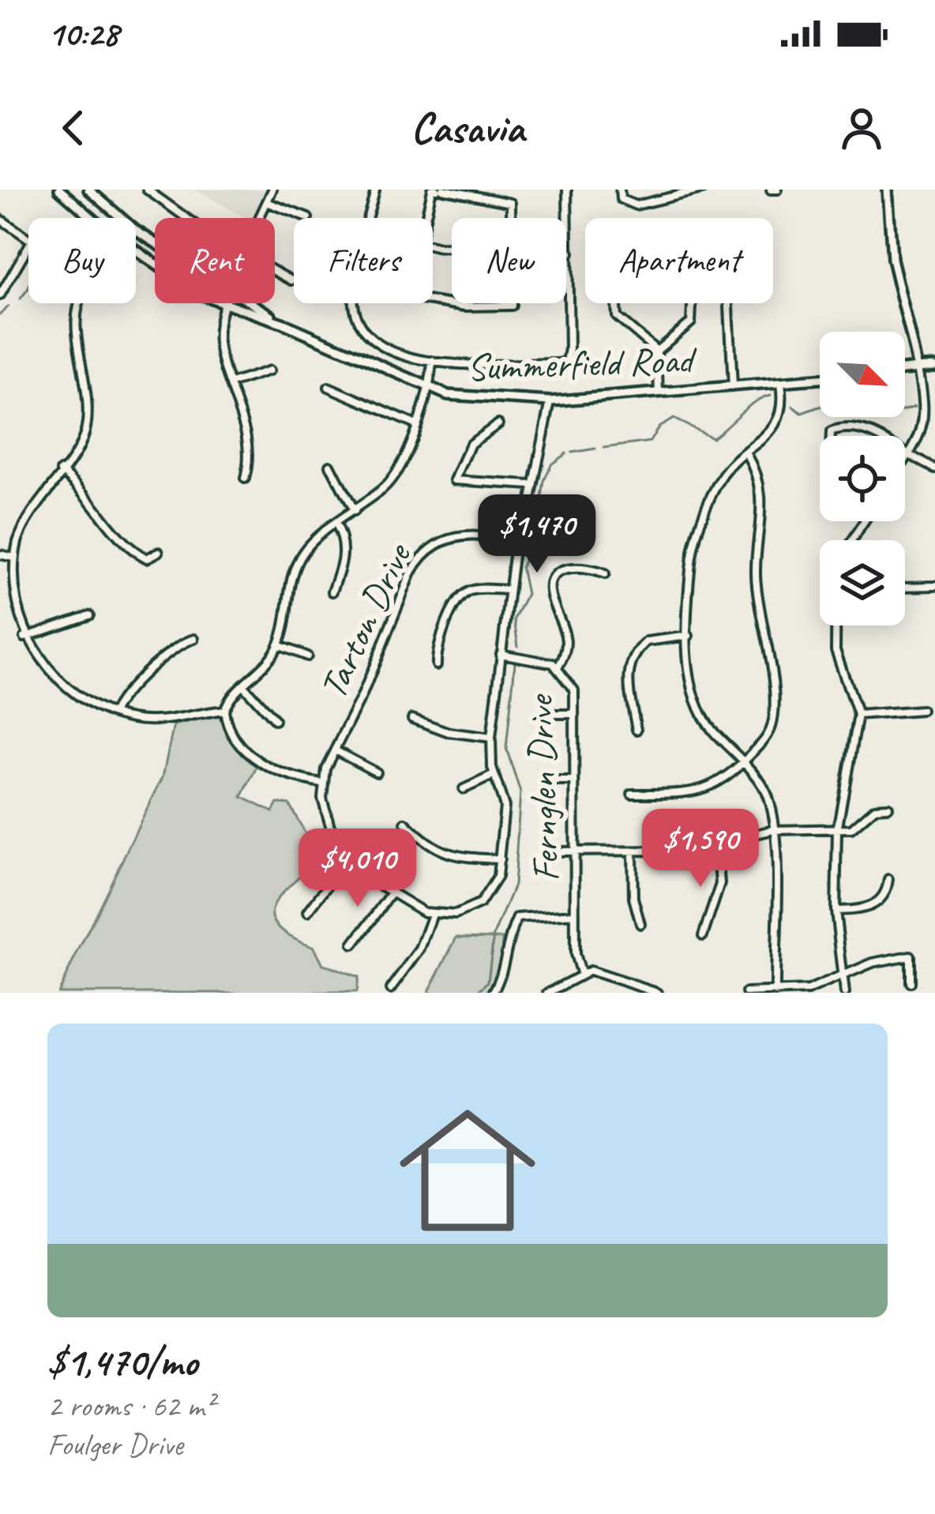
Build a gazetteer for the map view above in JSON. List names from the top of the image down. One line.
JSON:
{"streets":{"street":["Summerfield Road","Tarton Drive","Fernglen Drive"]},"north":"bottom right","page":{"status":"10:28","header":"Casavia","chip":["Buy","Rent","Filters","New","Apartment"],"price":["$1,470","$1,590","$4,010"],"list":[{"name":"$1,470/mo","note":"2 rooms · 62 m² · Foulger Drive"}]}}
